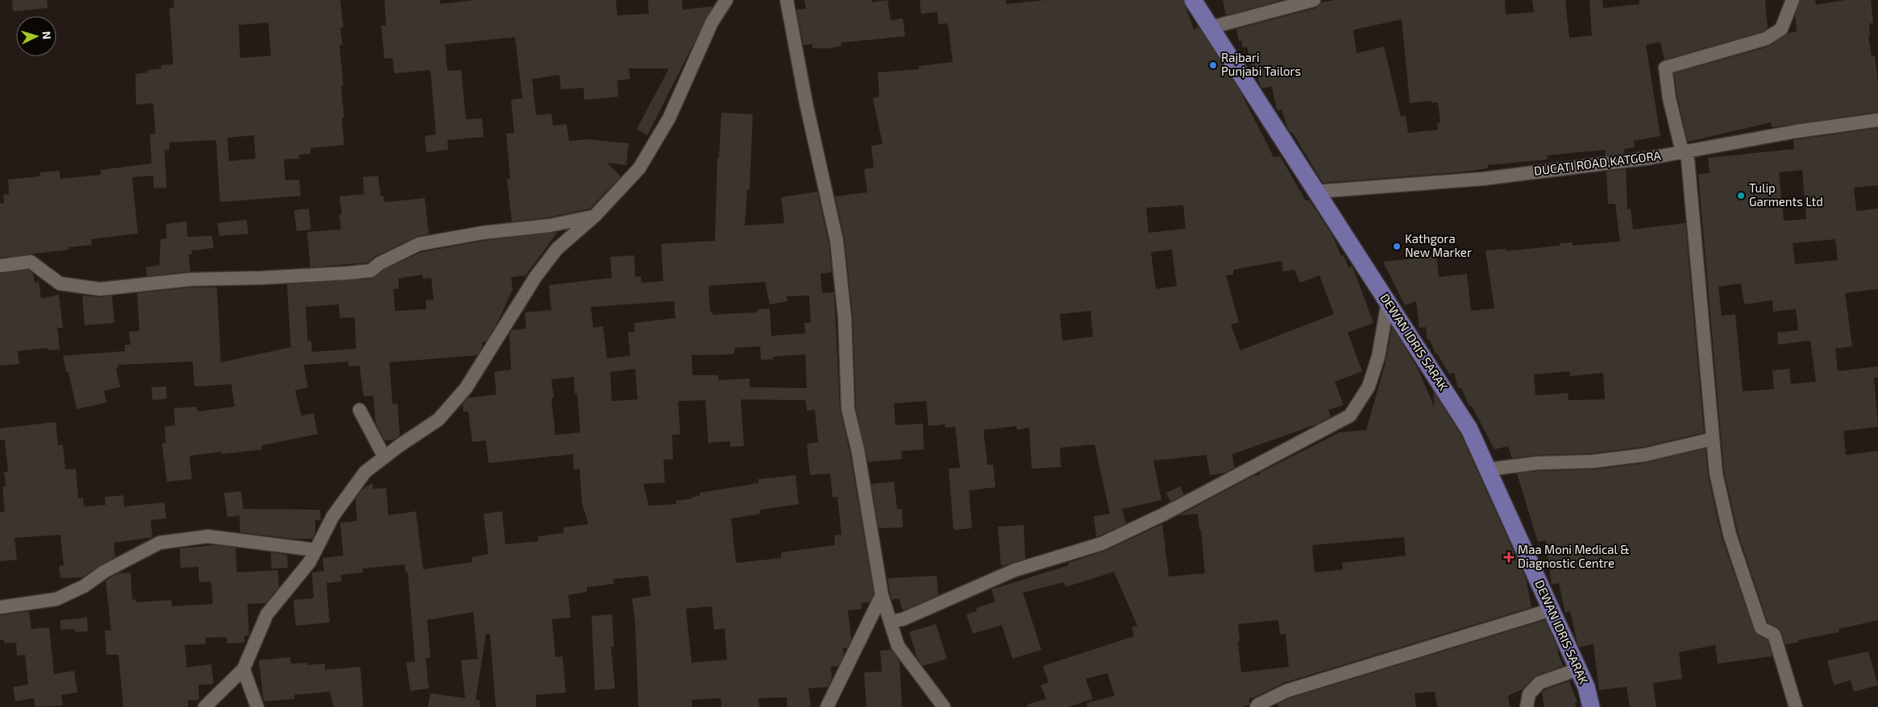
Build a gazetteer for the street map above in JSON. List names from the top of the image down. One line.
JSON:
{"streets":{"main road":["DEWAN IDRIS SARAK"],"street":["DUCATI ROAD,KATGORA"]},"crossings":[["DUCATI ROAD,KATGORA","DEWAN IDRIS SARAK"]],"places":{"other":["Rajbari Punjabi Tailors","Tulip Garments Ltd","Kathgora New Marker"],"health":["Maa Moni Medical & Diagnostic Centre"]},"north":"right"}
